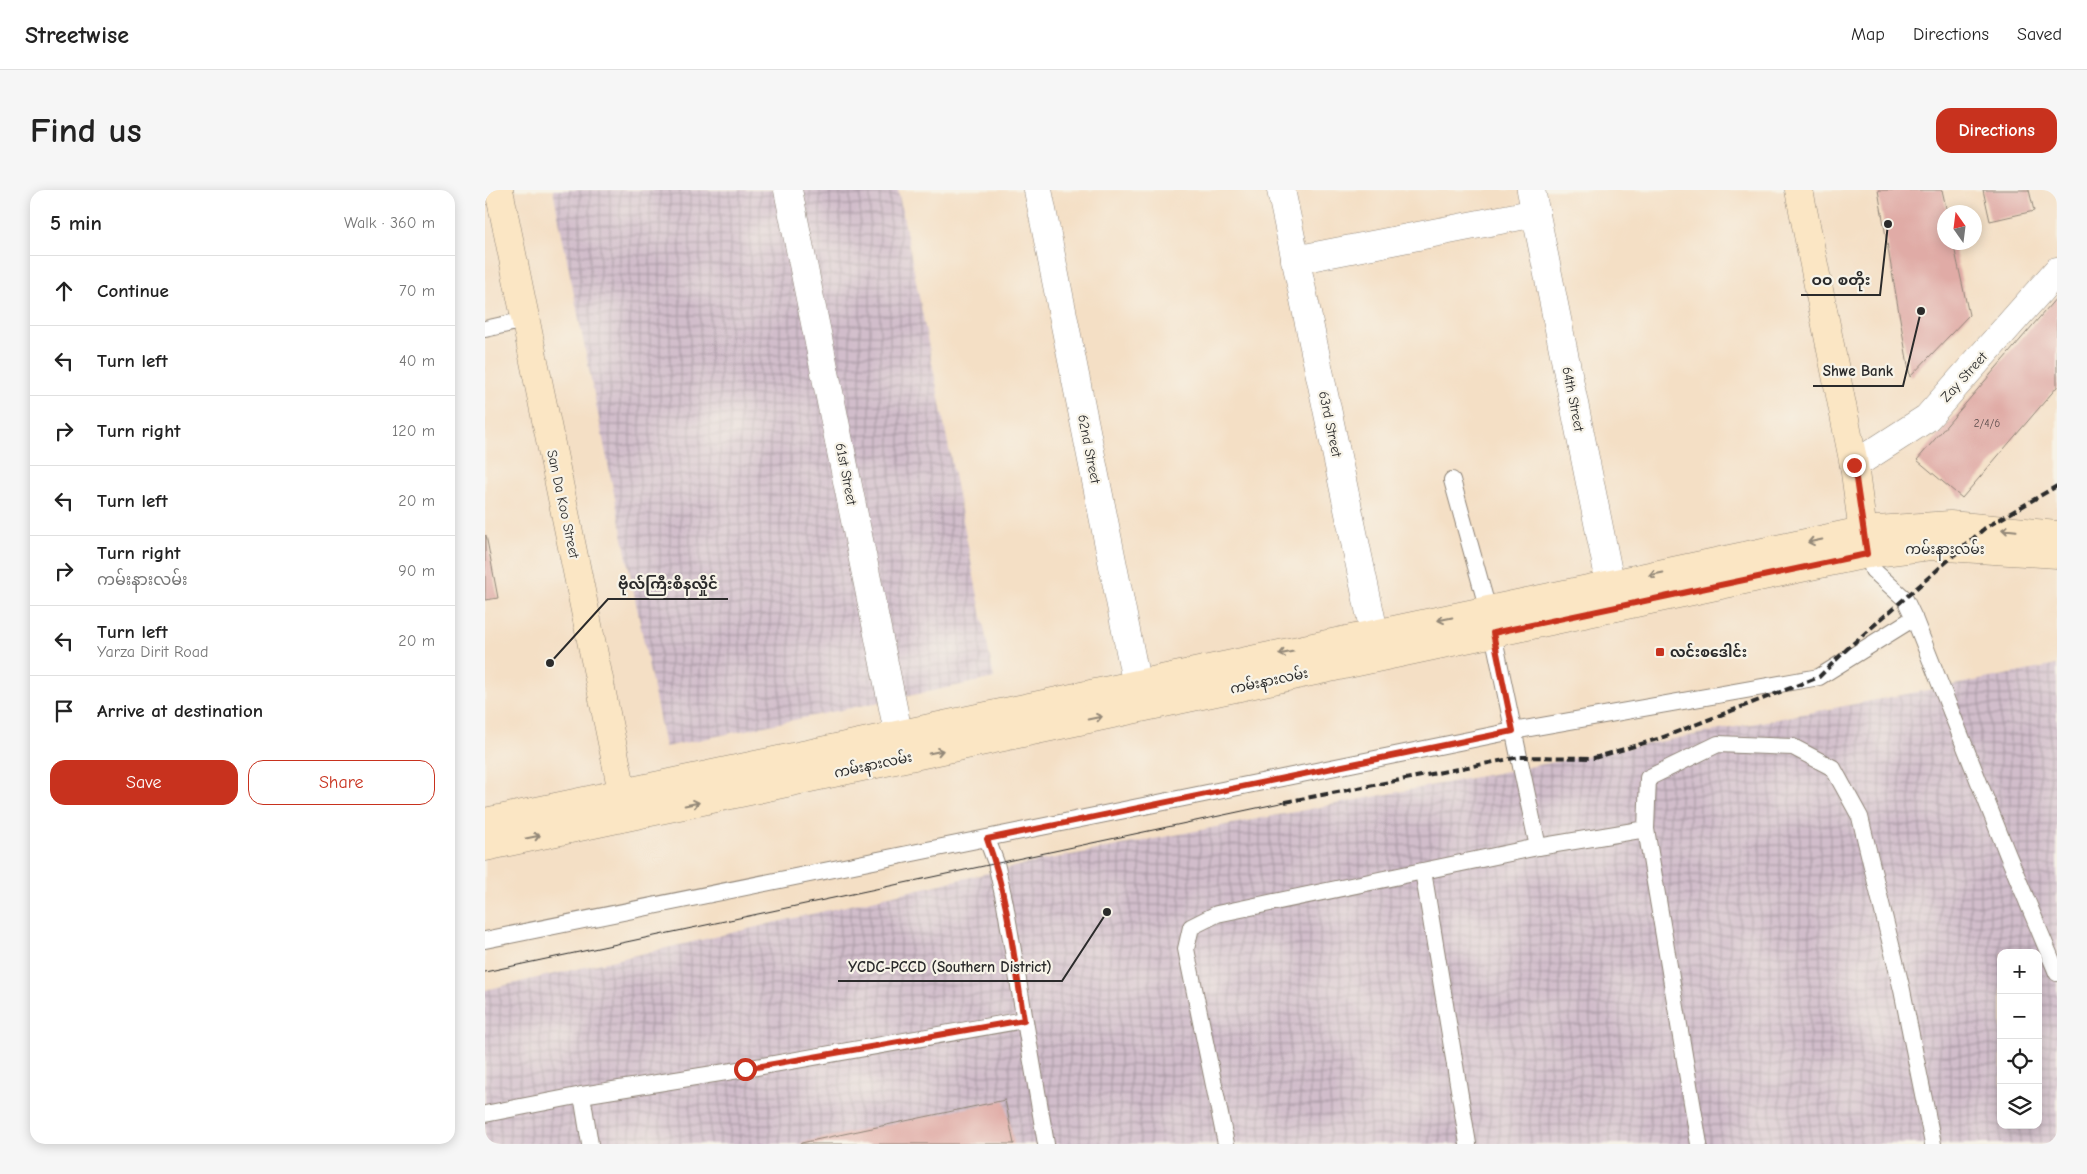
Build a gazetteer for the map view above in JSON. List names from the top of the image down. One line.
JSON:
{"streets":{"main road":["San Da Koo Street","ကမ်းနားလမ်း"],"street":["Zay Street","64th Street","63rd Street","62nd Street","61st Street"]},"crossings":[["64th Street","ကမ်းနားလမ်း"],["63rd Street","ကမ်းနားလမ်း"],["62nd Street","ကမ်းနားလမ်း"],["61st Street","ကမ်းနားလမ်း"],["San Da Koo Street","ကမ်းနားလမ်း"]],"places":{"other":["ဝဝ စတိုး","Shwe Bank","ဗိုလ်ကြီးစိနလှိုင်","YCDC-PCCD (Southern District)"],"transit":["လင်းစဒေါင်း"]},"house_numbers":["2/4/6"],"north":"top","page":{"header":"Streetwise","nav":["Map","Directions","Saved"],"buttons":["Directions",["Save","Share"]],"title":"Find us","heading":["5 min","Walk · 360 m"],"list":[["Continue","70 m"],["Turn left","40 m"],["Turn right","120 m"],["Turn left","20 m"],["Turn right","ကမ်းနားလမ်း","90 m"],["Turn left","Yarza Dirit Road","20 m"],"Arrive at destination"],"map_buttons":["+","−"]}}
